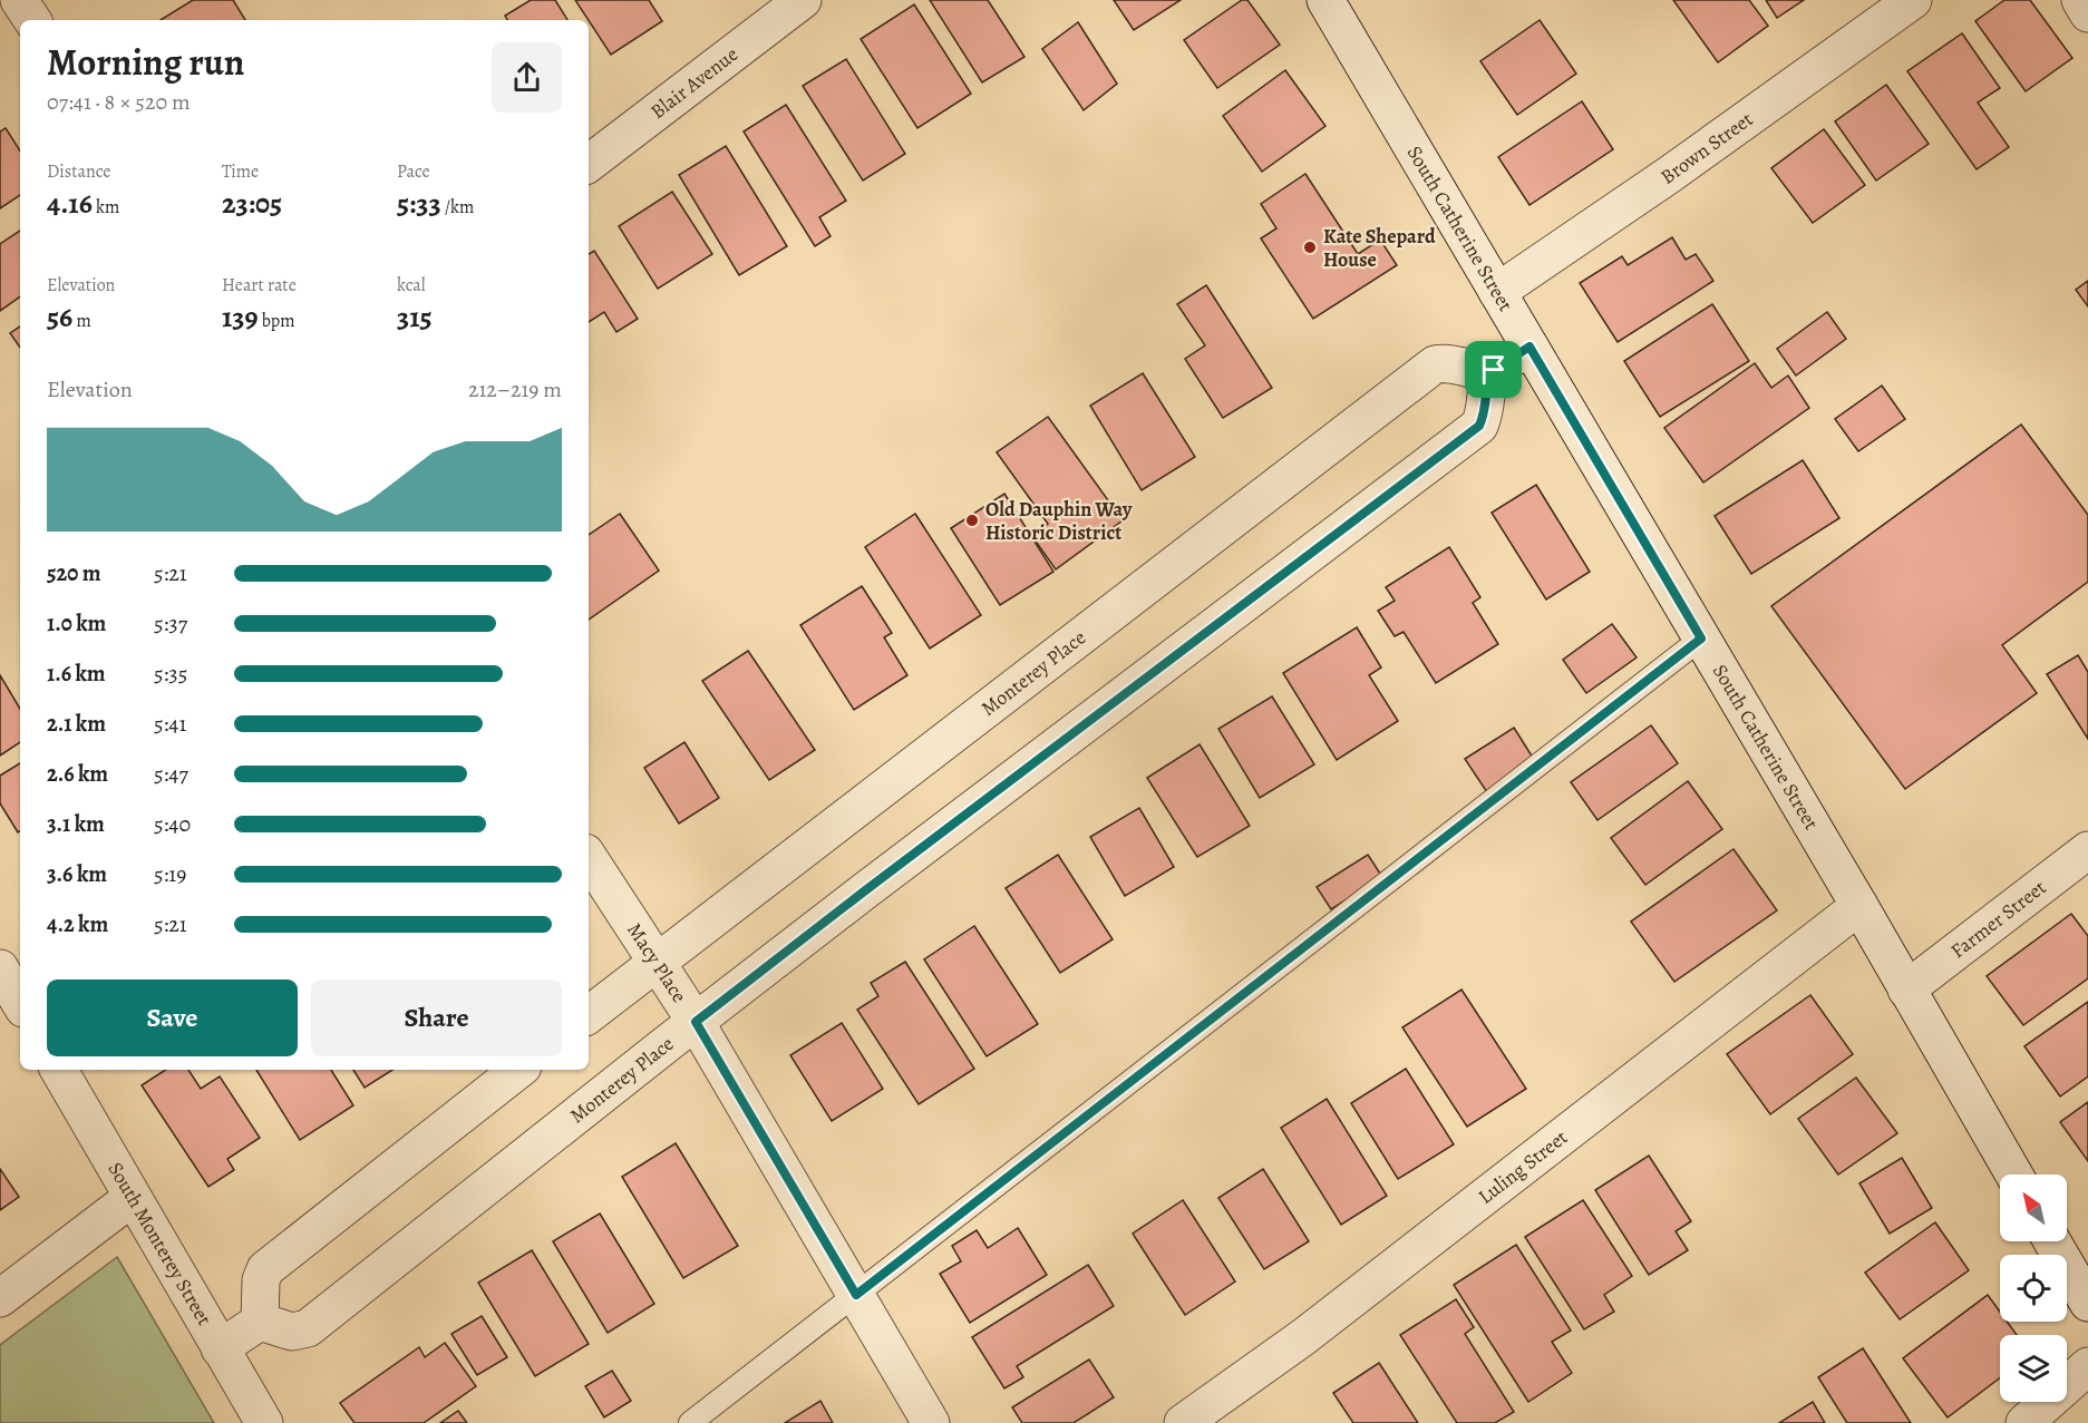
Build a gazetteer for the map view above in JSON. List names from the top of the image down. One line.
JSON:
{"streets":{"street":["Blair Avenue","Brown Street","South Catherine Street","Monterey Place","Farmer Street","Macy Place","Luling Street","South Monterey Street"]},"crossings":[["Brown Street","South Catherine Street"],["South Catherine Street","Farmer Street"],["South Catherine Street","Luling Street"],["Monterey Place","Macy Place"]],"places":["Kate Shepard House","Old Dauphin Way Historic District"],"north":"top left","page":{"heading":["Morning run","07:41 · 8 × 520 m"],"stats":[["Distance","4.16 km"],["Time","23:05"],["Pace","5:33 /km"],["Elevation","56 m"],["Heart rate","139 bpm"],["kcal","315"]],"chart":["Elevation","212–219 m"],"list":[{"name":"520 m","note":"5:21"},{"name":"1.0 km","note":"5:37"},{"name":"1.6 km","note":"5:35"},{"name":"2.1 km","note":"5:41"},{"name":"2.6 km","note":"5:47"},{"name":"3.1 km","note":"5:40"},{"name":"3.6 km","note":"5:19"},{"name":"4.2 km","note":"5:21"}],"buttons":["Save","Share"]}}
